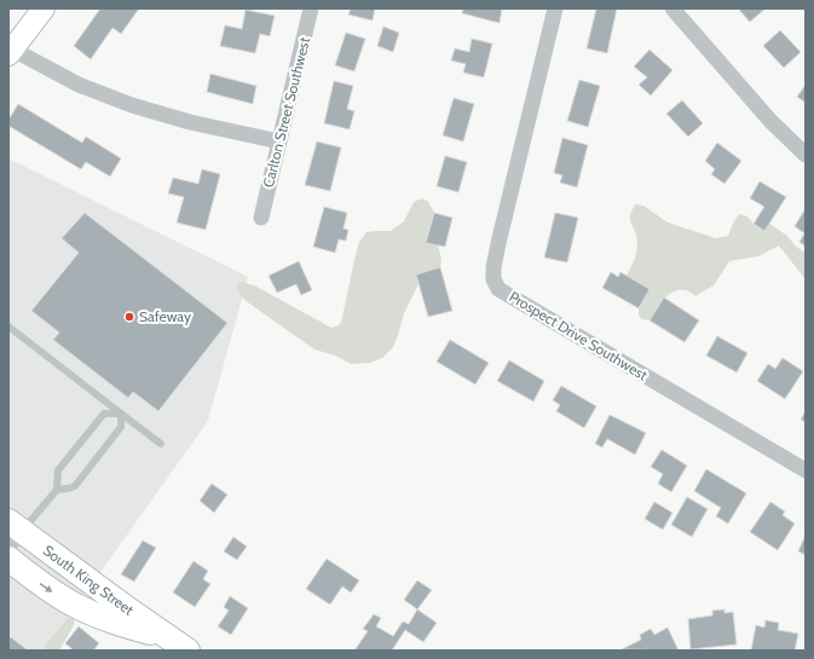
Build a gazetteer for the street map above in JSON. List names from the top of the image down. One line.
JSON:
{"streets":{"main road":["South King Street"],"street":["Carlton Street Southwest","Prospect Drive Southwest"]},"places":["Safeway"]}
